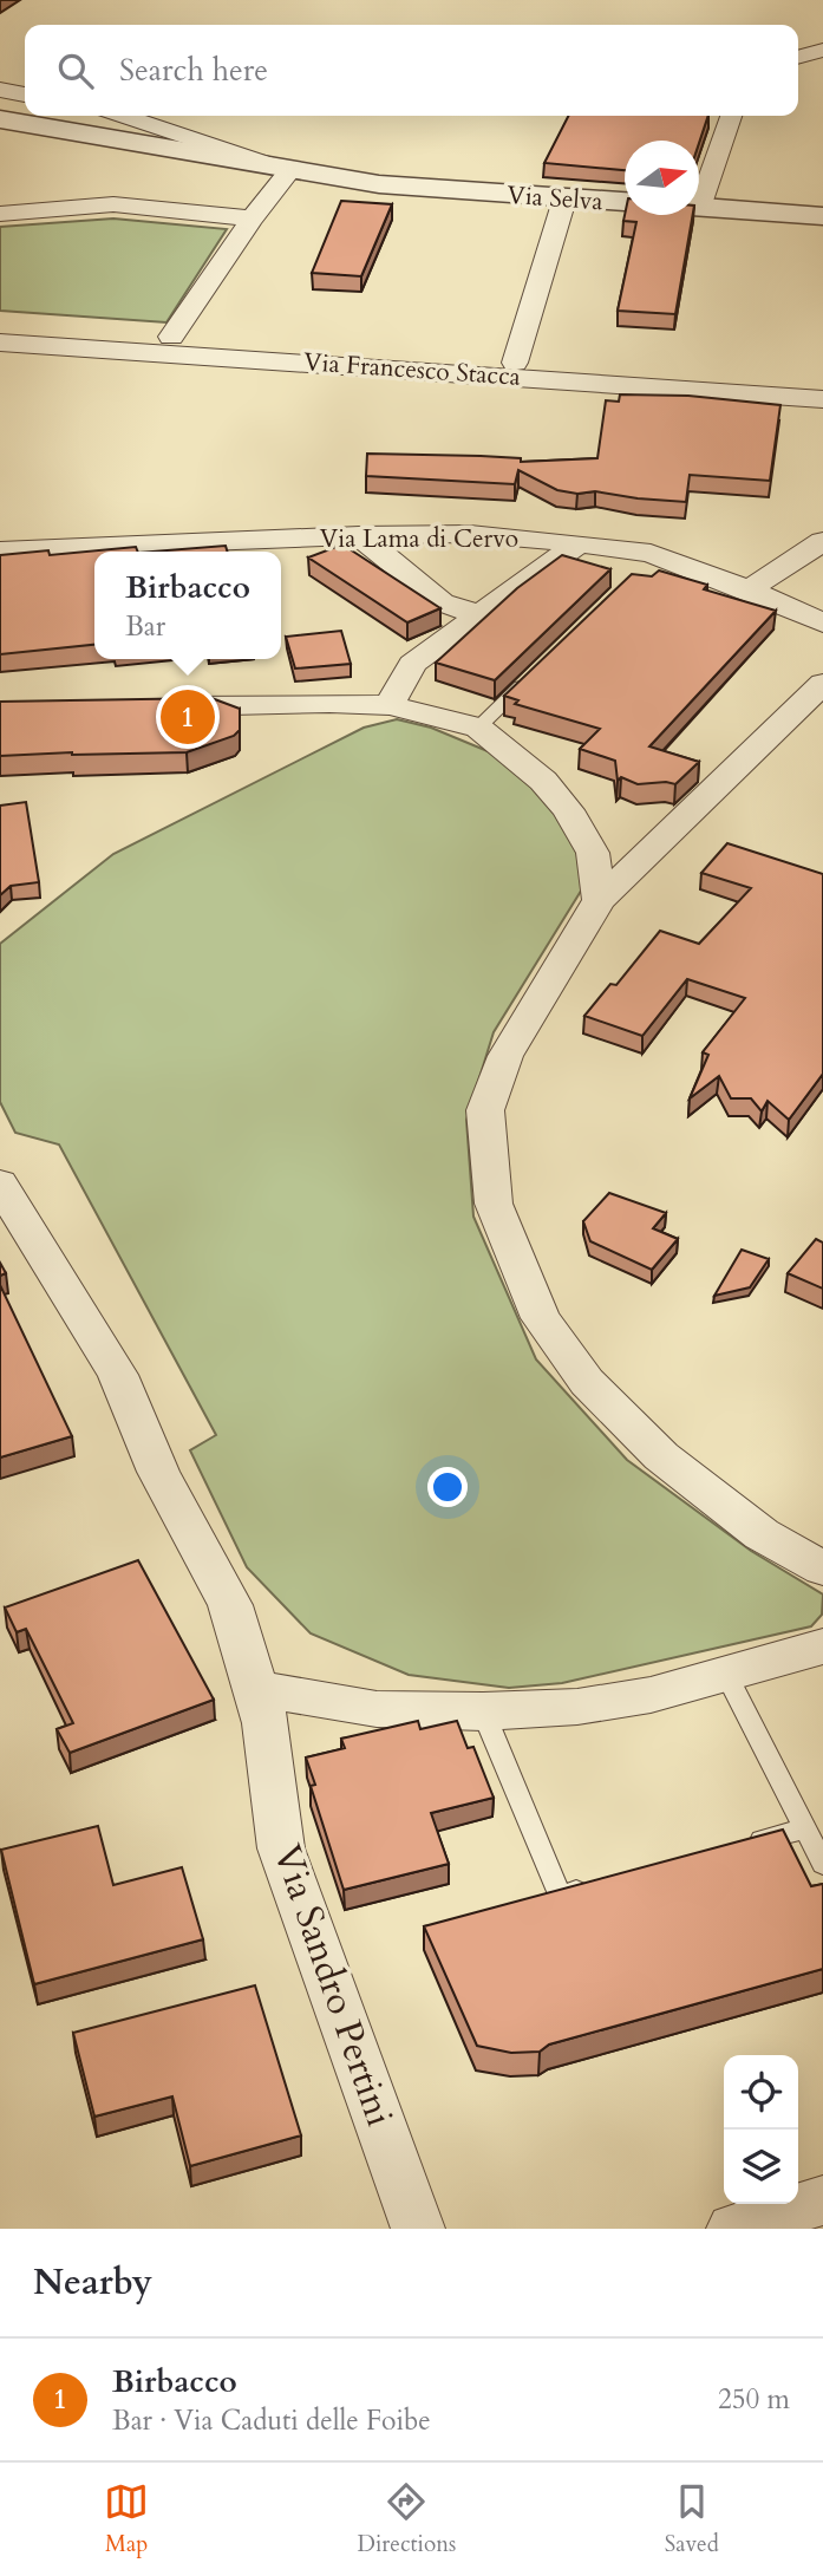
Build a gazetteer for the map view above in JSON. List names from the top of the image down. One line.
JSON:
{"streets":{"street":["Via Selva","Via Francesco Stacca","Via Lama di Cervo","Via Sandro Pertini"]},"north":"right","page":{"search":"Search here","popup":["Birbacco","Bar"],"pins":"1","heading":"Nearby","list":[{"mark":"1","name":"Birbacco","note":"Bar · Via Caduti delle Foibe","value":"250 m"}],"nav":["Map","Directions","Saved"]}}
